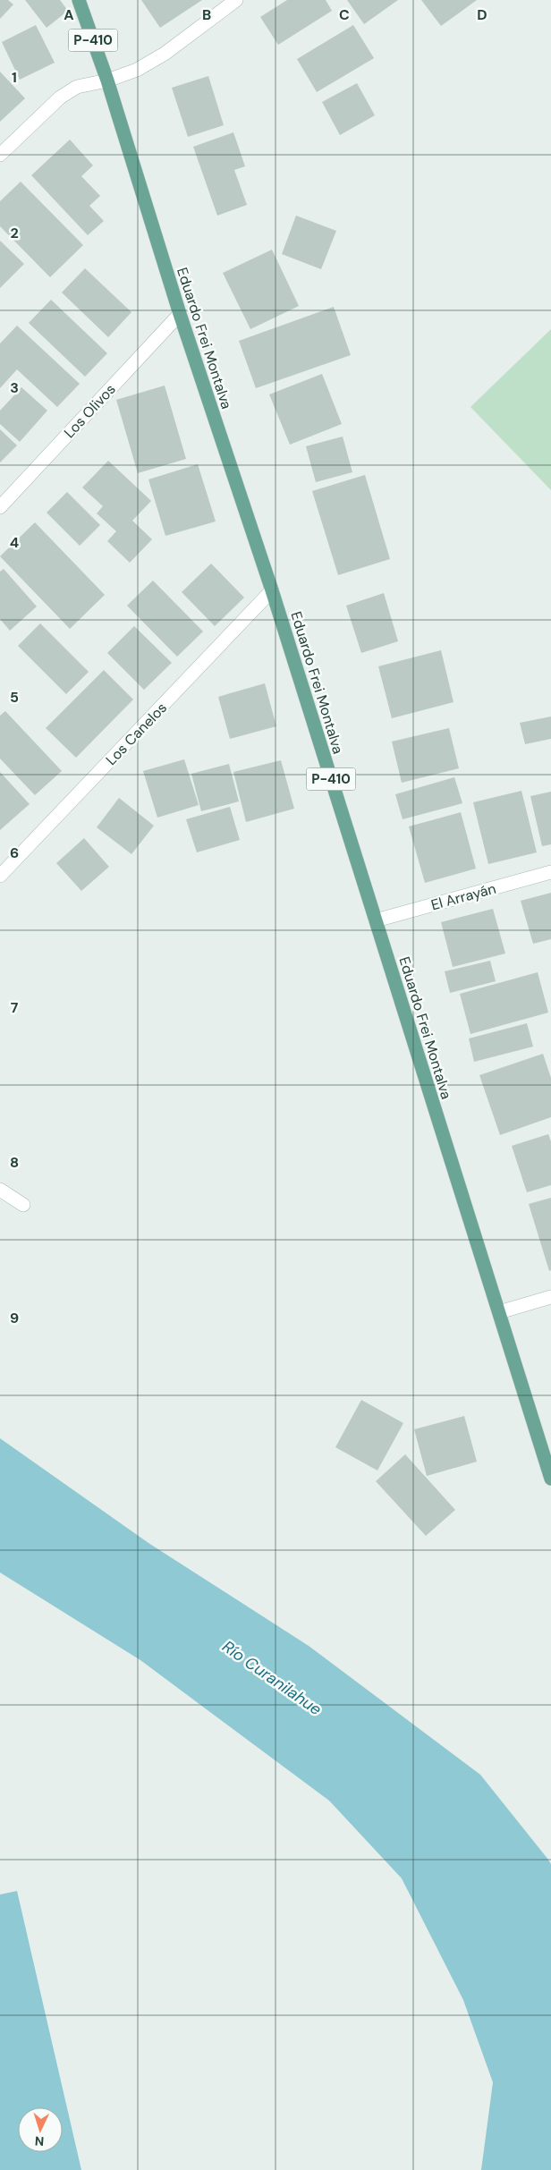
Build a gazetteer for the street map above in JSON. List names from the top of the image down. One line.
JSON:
{"streets":{"main road":["P-410","Eduardo Frei Montalva"],"street":["Los Olivos","Los Canelos","El Arrayán"]},"crossings":[["Eduardo Frei Montalva","Los Olivos"],["Eduardo Frei Montalva","Los Canelos"],["Eduardo Frei Montalva","El Arrayán"]],"water":["Río Curanilahue"],"north":"bottom","grid":{"columns":["A","B","C","D"],"rows":["1","2","3","4","5","6","7","8","9"]}}
